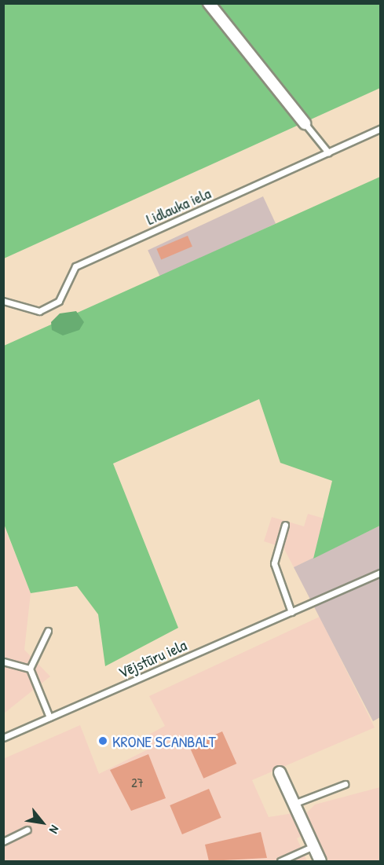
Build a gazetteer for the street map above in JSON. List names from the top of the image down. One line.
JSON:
{"streets":{"lane":["Lidlauka iela","Vējstūru iela"]},"places":["KRONE SCANBALT"],"house_numbers":["27"],"north":"bottom right"}
